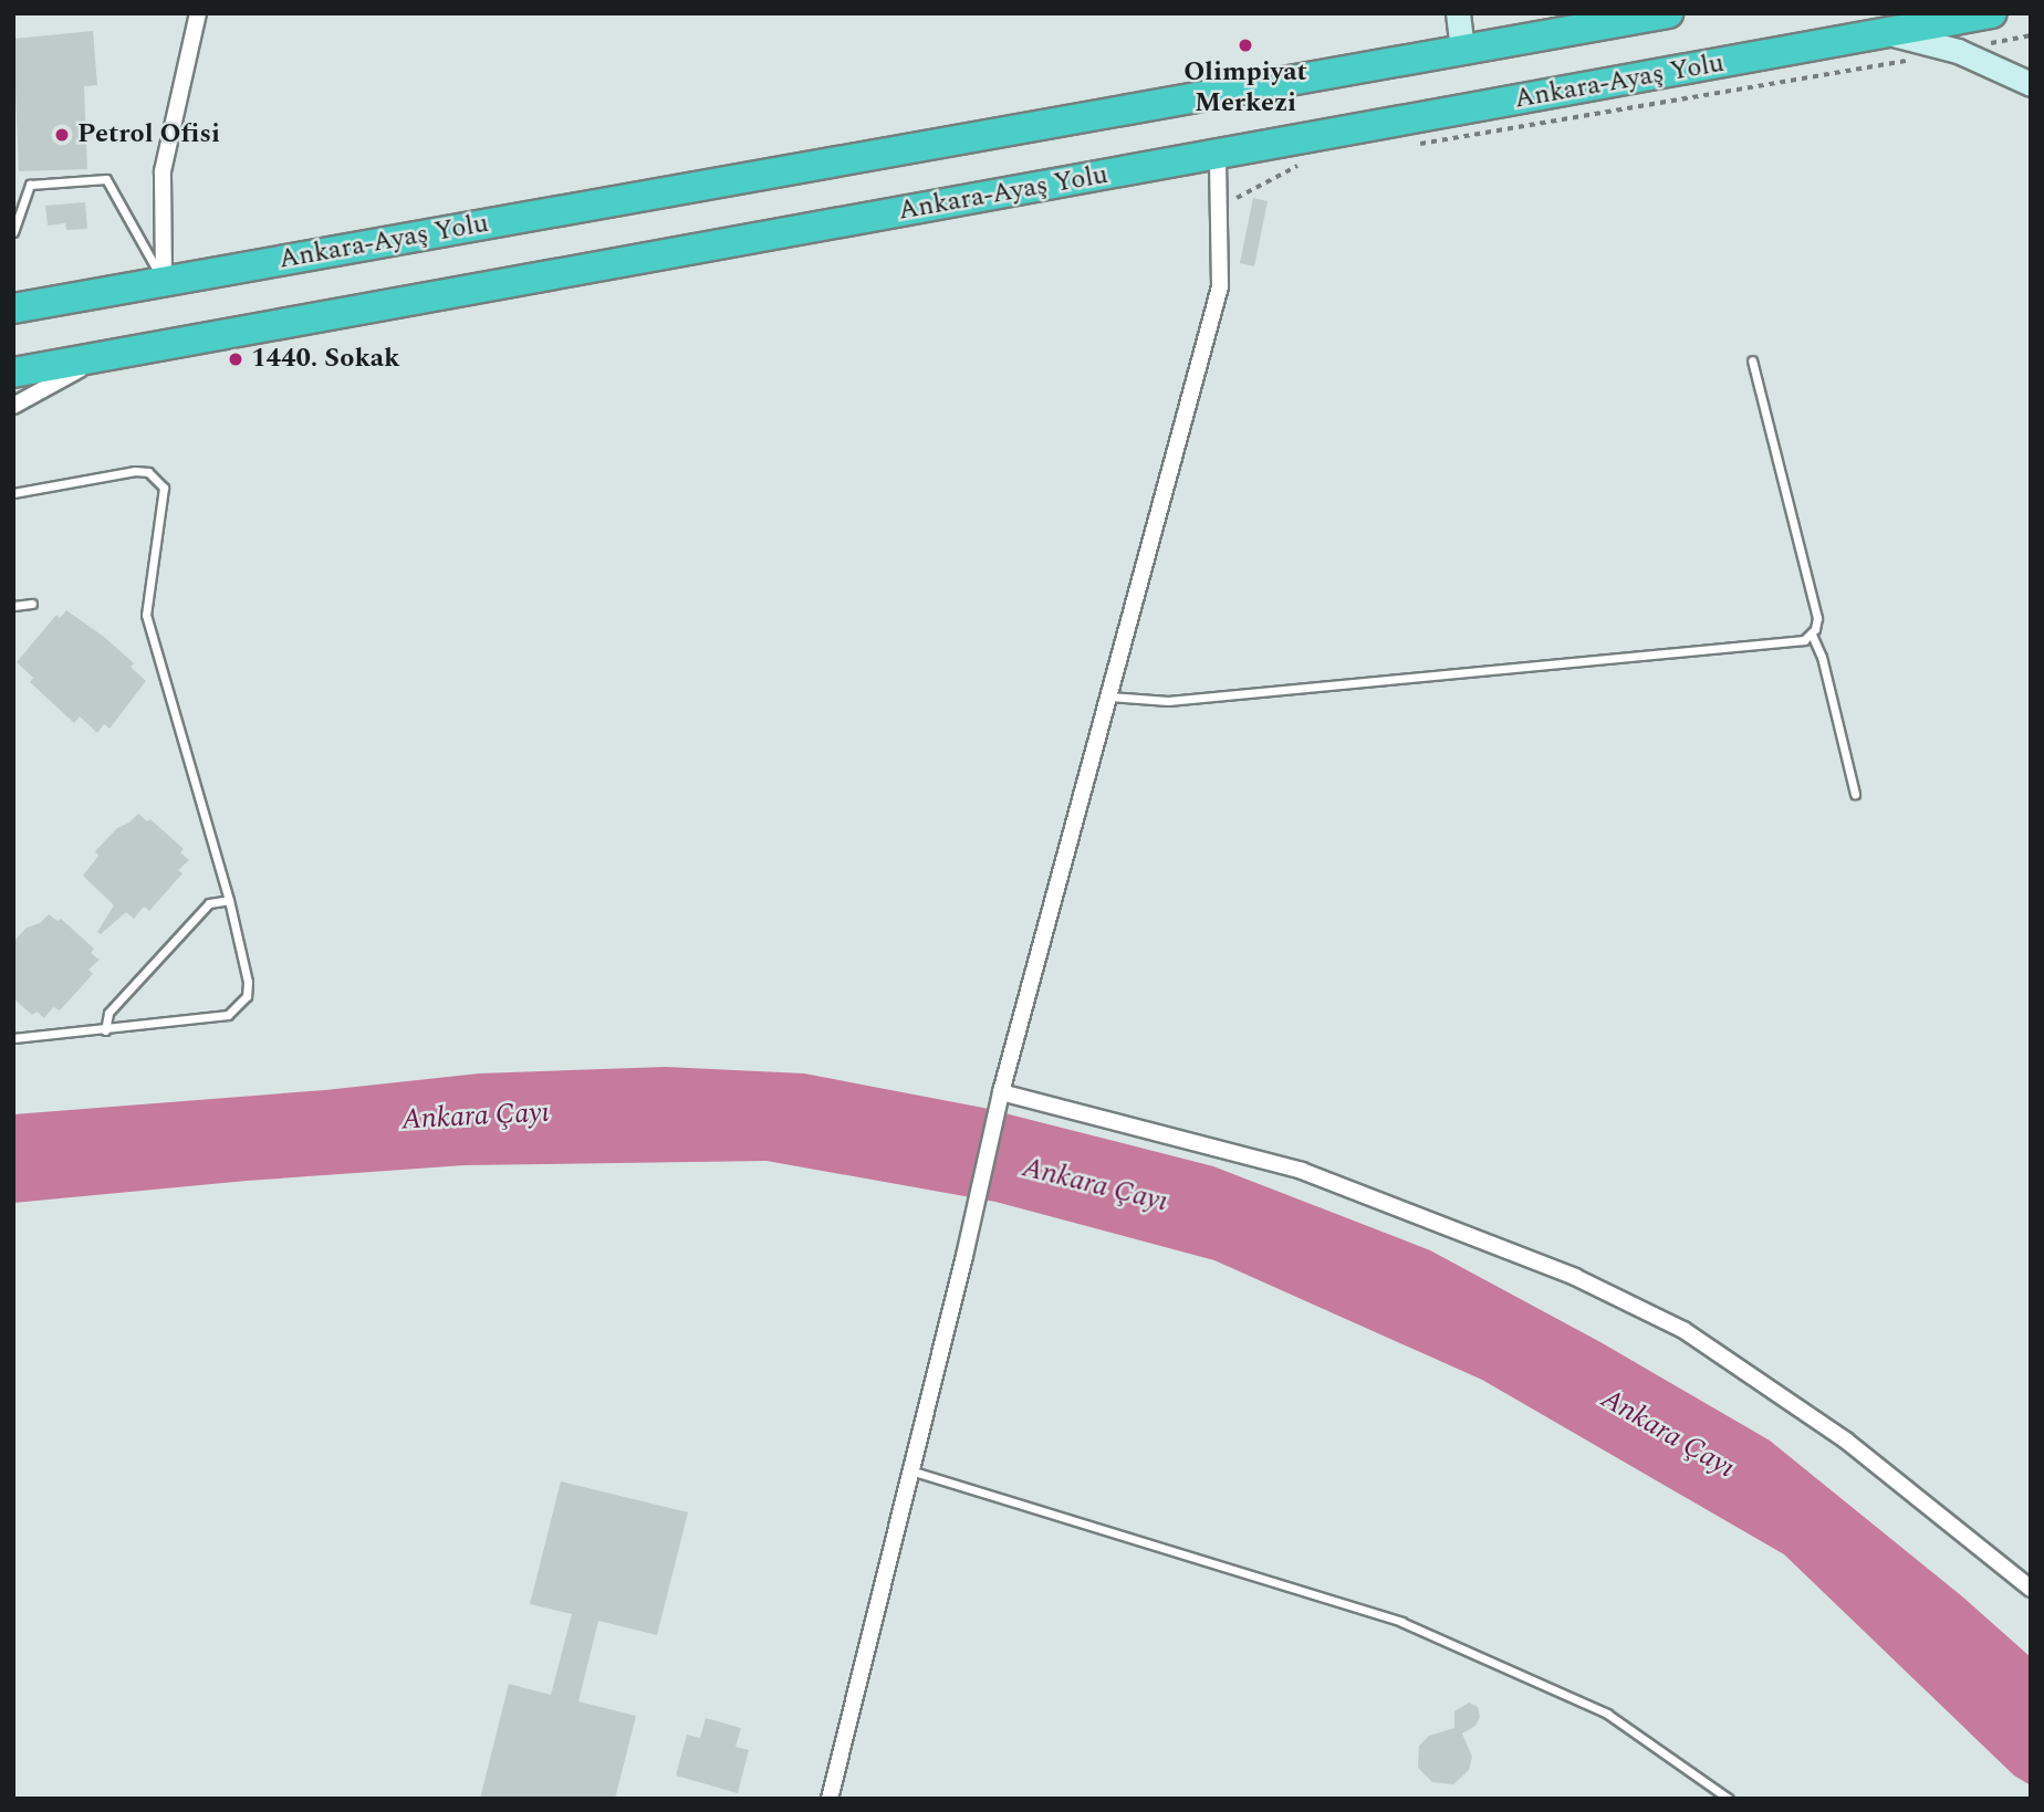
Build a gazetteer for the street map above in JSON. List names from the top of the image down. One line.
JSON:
{"streets":{"highway":["Ankara-Ayaş Yolu"]},"water":["Ankara Çayı"],"places":["Olimpiyat Merkezi","Petrol Ofisi","1440. Sokak"]}
